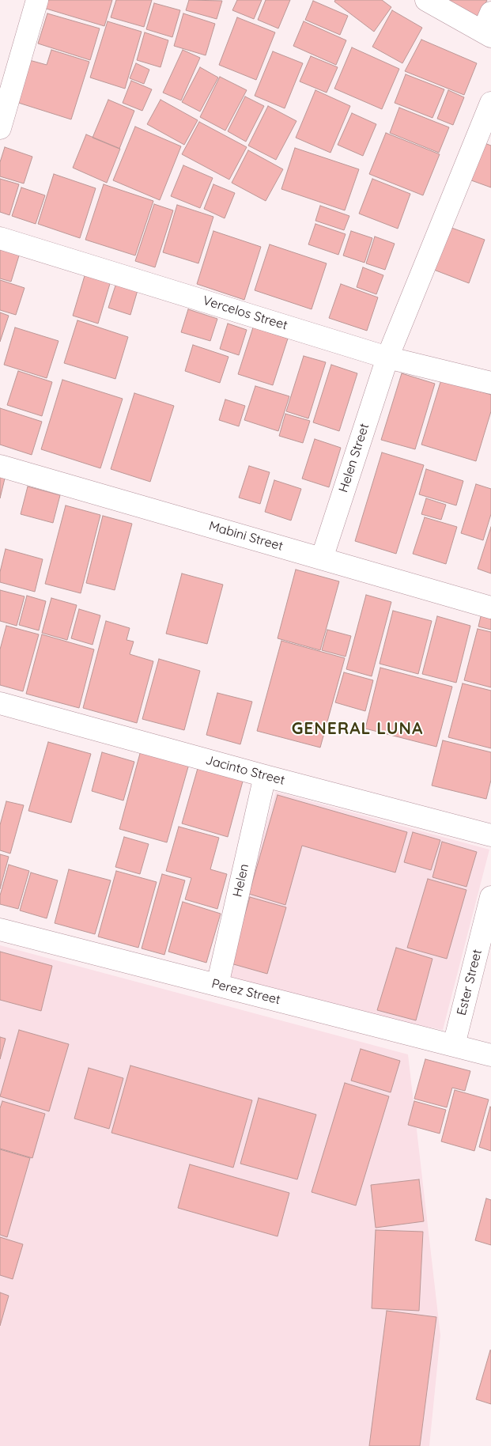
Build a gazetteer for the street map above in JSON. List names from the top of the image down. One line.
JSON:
{"streets":{"street":["Vercelos Street","Helen Street","Mabini Street","Jacinto Street","Helen","Ester Street","Perez Street"]},"crossings":[["Vercelos Street","Helen Street"],["Helen Street","Mabini Street"],["Jacinto Street","Helen"],["Helen","Perez Street"],["Ester Street","Perez Street"]],"districts":["GENERAL LUNA"]}
